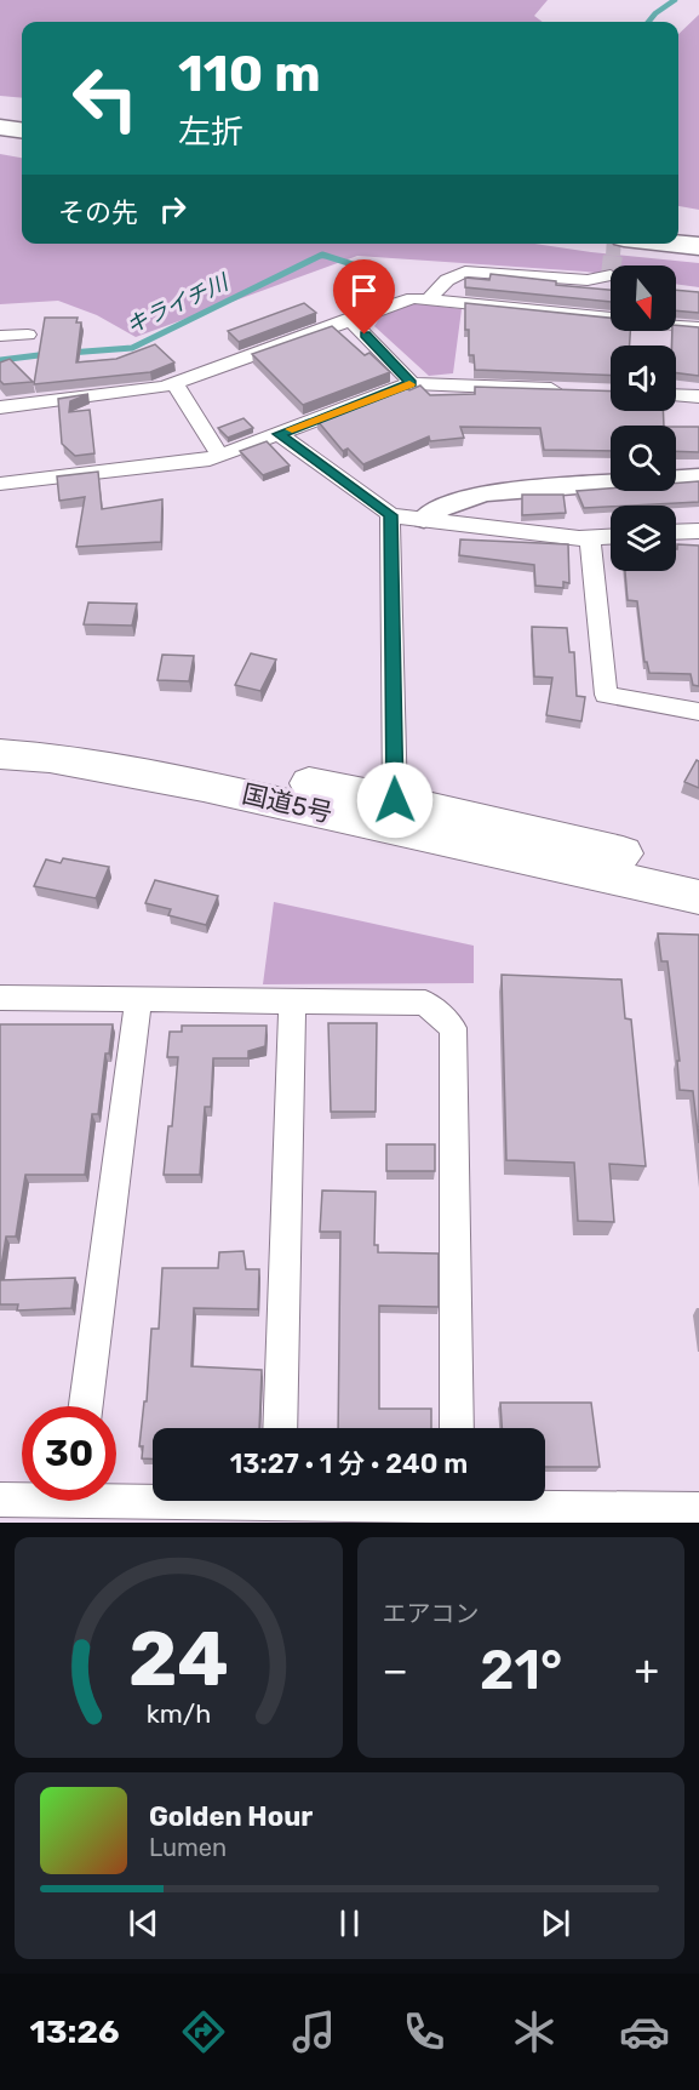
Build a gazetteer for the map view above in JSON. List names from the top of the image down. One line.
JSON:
{"streets":{"highway":["国道5号"]},"water":["キライチ川"],"north":"bottom","page":{"turn":["110 m","左折"],"then":"その先","limit":"30","trip":"13:27 · 1 分 · 240 m","tile":"エアコン","heat":["−","21°","+"],"song":["Golden Hour","Lumen"],"tabs":"13:26","gauge":["24","km/h"]}}
